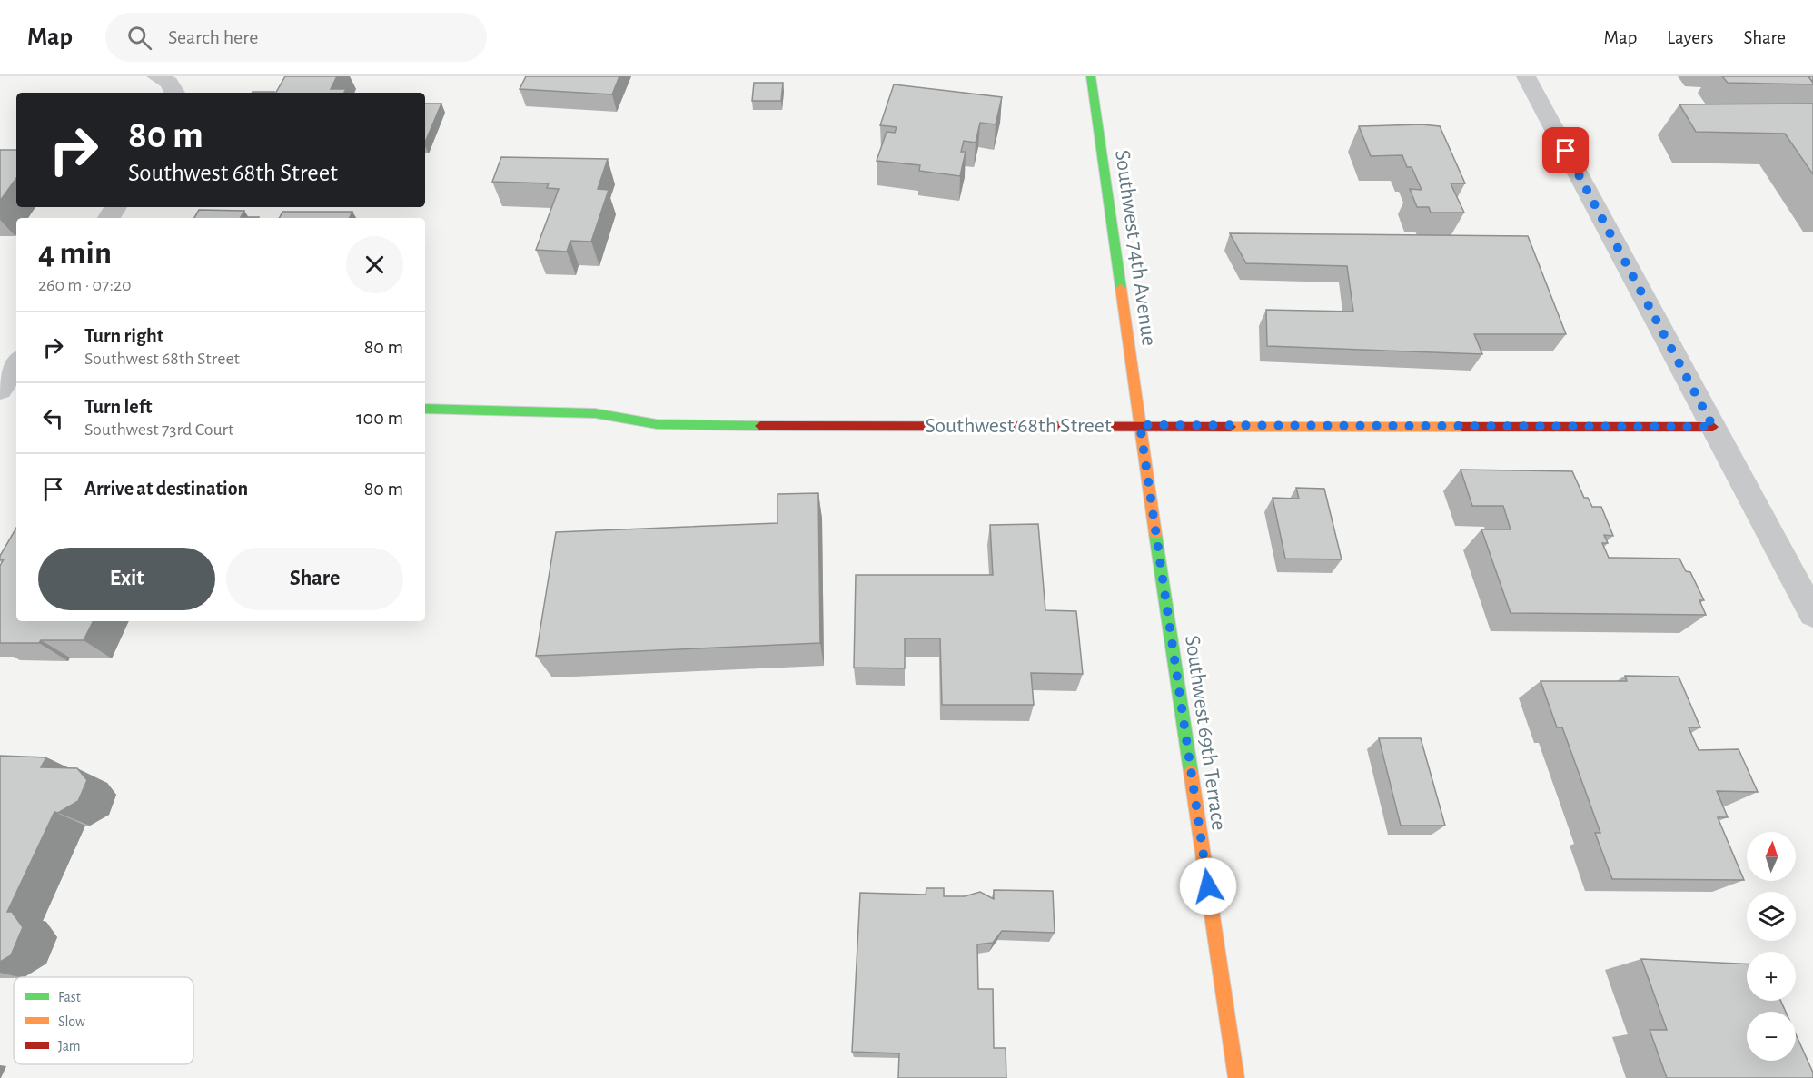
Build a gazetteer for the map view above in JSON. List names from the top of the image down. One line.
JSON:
{"streets":{"street":["Southwest 74th Avenue","Southwest 68th Street","Southwest 69th Terrace"]},"crossings":[["Southwest 74th Avenue","Southwest 68th Street"],["Southwest 74th Avenue","Southwest 69th Terrace"],["Southwest 68th Street","Southwest 69th Terrace"]],"legend":["Fast","Slow","Jam"],"north":"top","page":{"header":"Map","search":"Search here","nav":["Map","Layers","Share"],"turn":["80 m","Southwest 68th Street"],"heading":["4 min","260 m · 07:20"],"list":[{"name":"Turn right","note":"Southwest 68th Street","value":"80 m"},{"name":"Turn left","note":"Southwest 73rd Court","value":"100 m"},{"name":"Arrive at destination","value":"80 m"}],"buttons":["Exit","Share"],"map_buttons":["+","−"]}}
